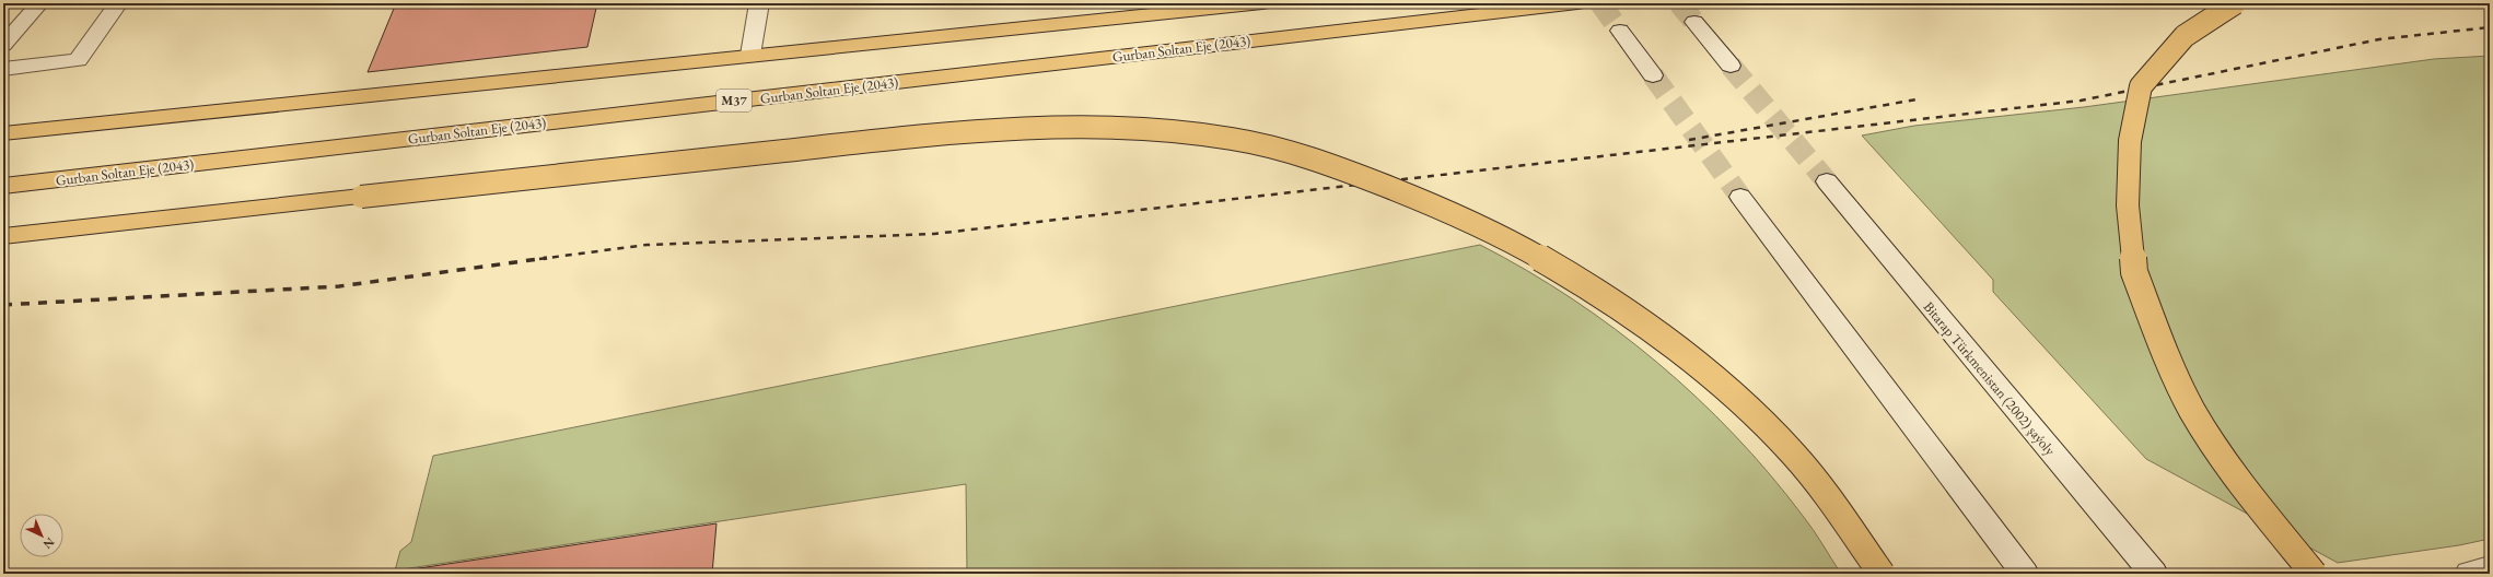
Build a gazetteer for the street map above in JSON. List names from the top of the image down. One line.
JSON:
{"streets":{"highway":["Gurban Soltan Eje (2043)","M37"],"main road":["Bitarap Türkmenistan (2002) şaýoly"]},"north":"bottom right"}
